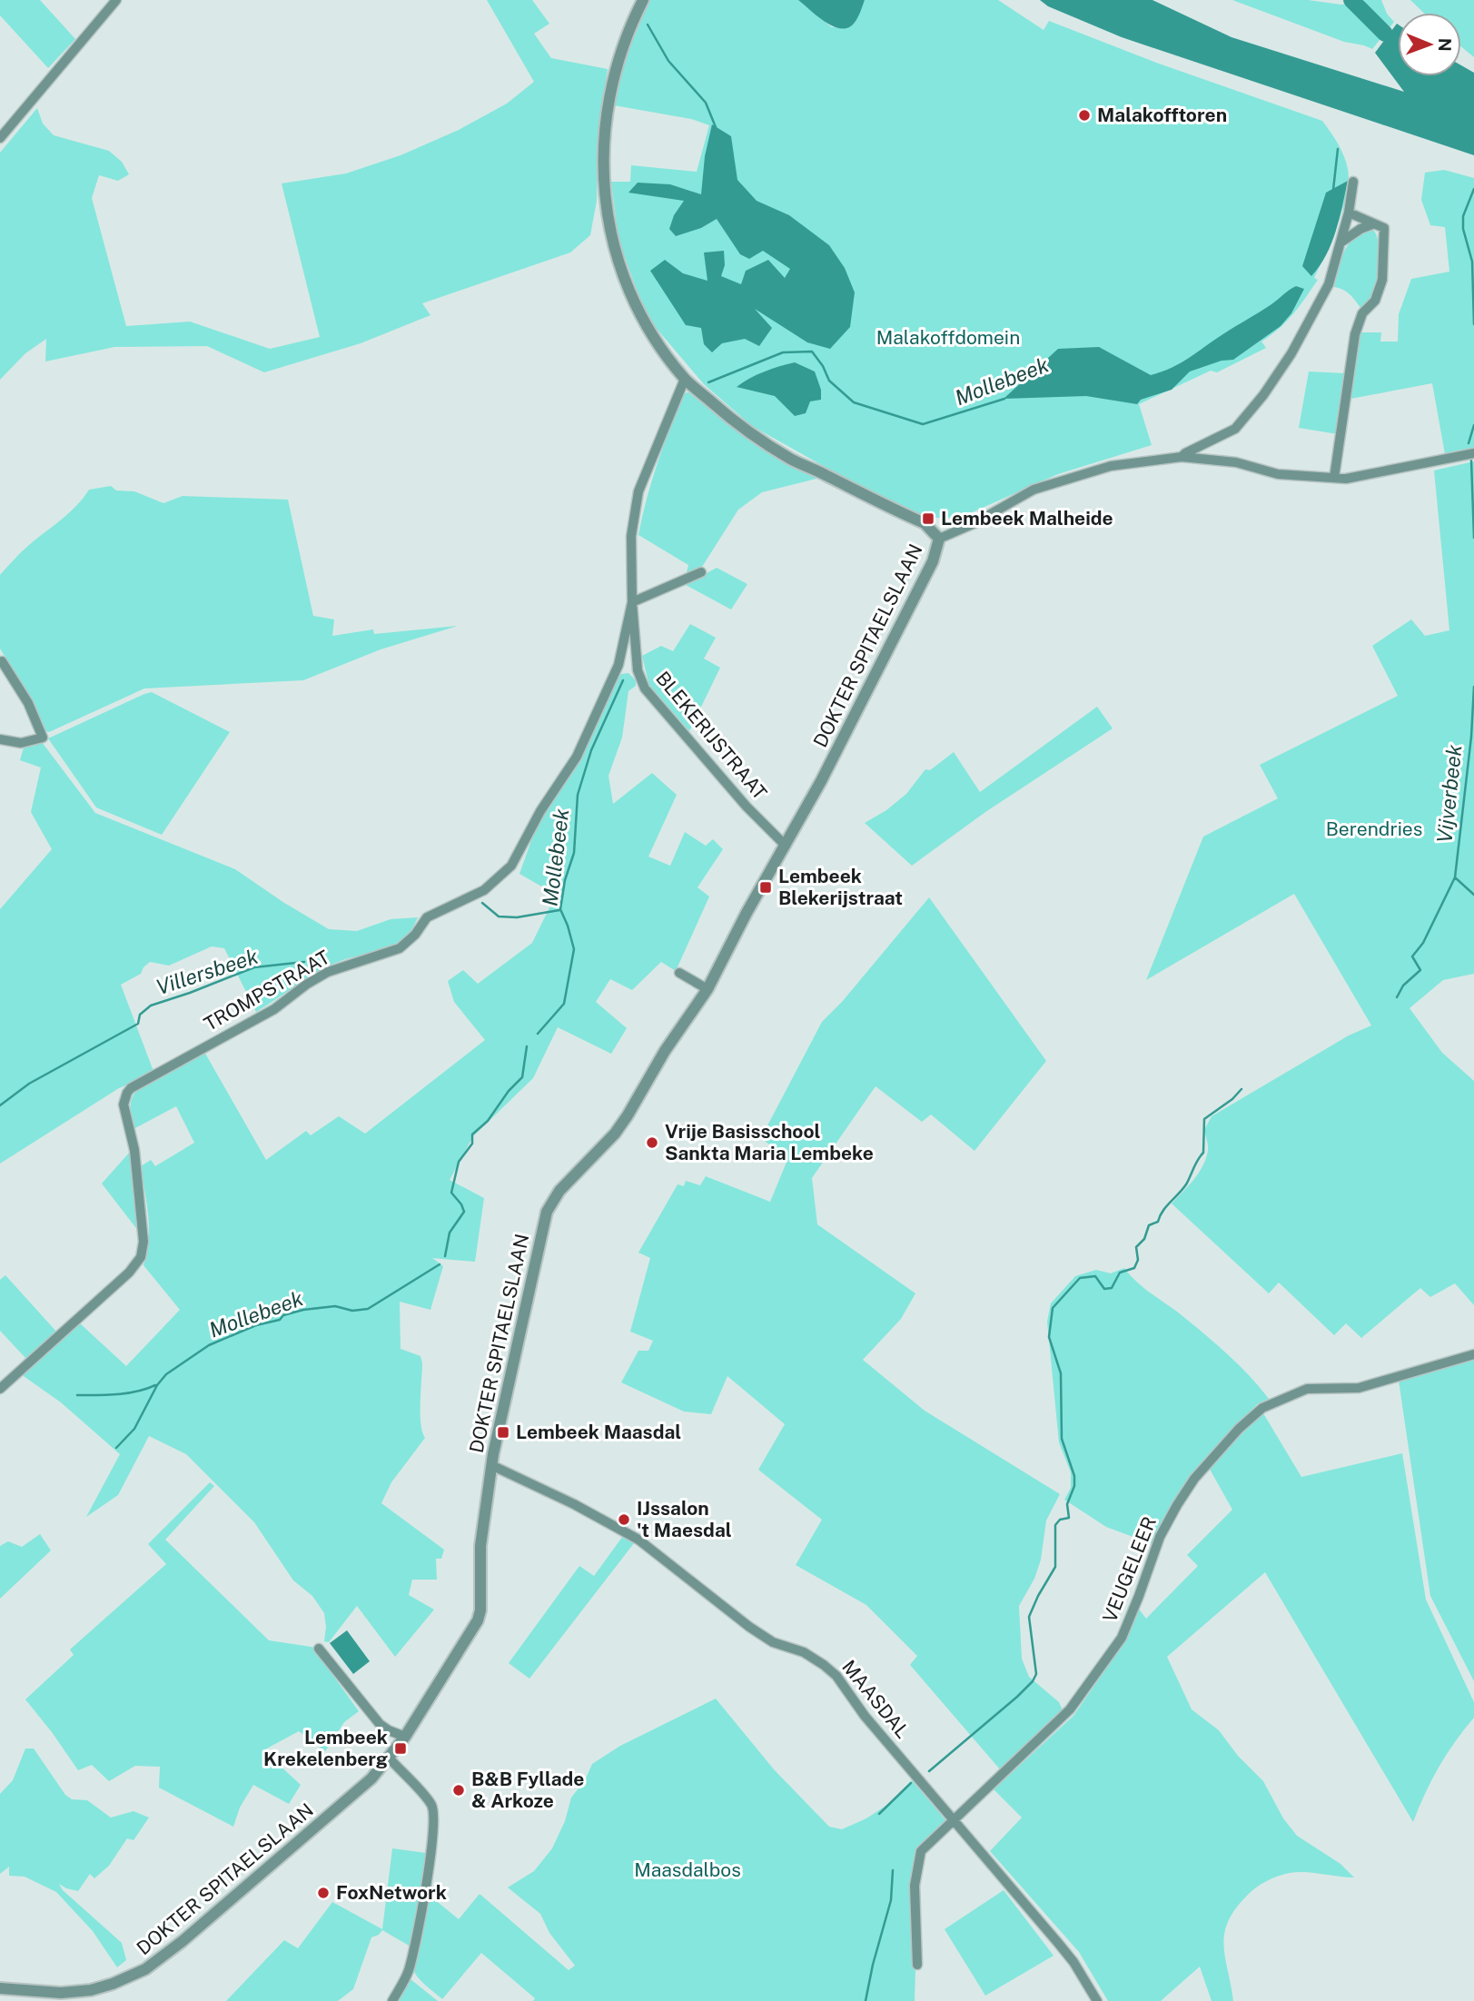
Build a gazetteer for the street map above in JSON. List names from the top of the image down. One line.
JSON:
{"streets":{"street":["DOKTER SPITAELSLAAN","BLEKERIJSTRAAT","TROMPSTRAAT","VEUGELEER","MAASDAL"]},"crossings":[["DOKTER SPITAELSLAAN","BLEKERIJSTRAAT"],["DOKTER SPITAELSLAAN","MAASDAL"],["BLEKERIJSTRAAT","TROMPSTRAAT"],["VEUGELEER","MAASDAL"]],"water":["Mollebeek","Vijverbeek","Villersbeek"],"parks":["Malakoffdomein","Berendries","Maasdalbos"],"places":{"other":["Malakofftoren","Vrije Basisschool Sankta Maria Lembeke","IJssalon 't Maesdal","B&B Fyllade & Arkoze","FoxNetwork"],"transit":["Lembeek Malheide","Lembeek Blekerijstraat","Lembeek Maasdal","Lembeek Krekelenberg"]},"north":"right"}
